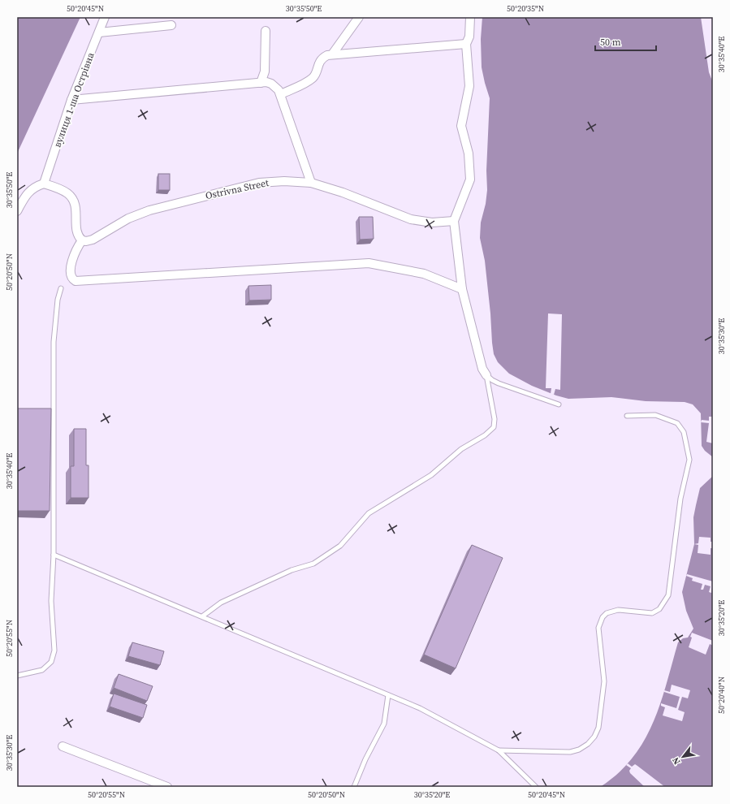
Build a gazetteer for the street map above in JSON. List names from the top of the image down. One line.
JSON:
{"streets":{"street":["вулиця 1-ша Острівна","Ostrivna Street"]},"scale_bar":"50 m","north":"bottom left","coordinates":["50°20'45\"N","30°35'50\"E","50°20'35\"N","30°35'40\"E","50°20'50\"N","30°35'30\"E","30°35'20\"E","50°20'55\"N","50°20'40\"N"]}
